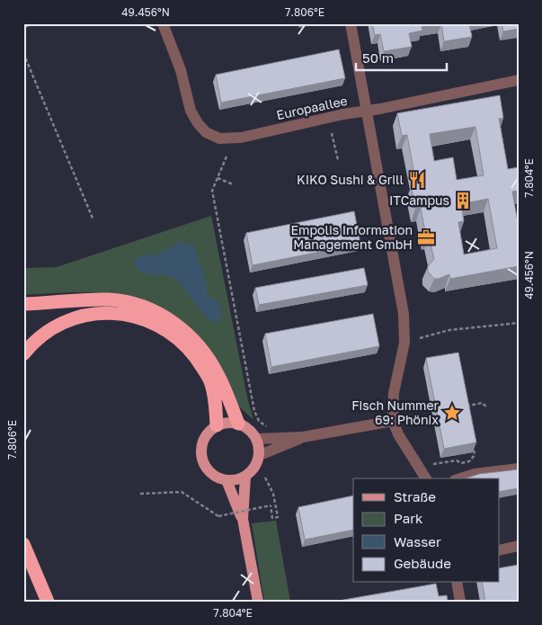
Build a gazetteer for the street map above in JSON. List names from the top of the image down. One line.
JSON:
{"streets":{"street":["Europaallee"]},"places":{"restaurant":["KIKO Sushi & Grill"],"building":["ITCampus"],"office":["Empolis Information Management GmbH"],"place":["Fisch Nummer 69: Phönix"]},"legend":["Straße","Park","Wasser","Gebäude"],"scale_bar":"50 m","coordinates":["49.456°N","7.806°E","7.804°E"]}
